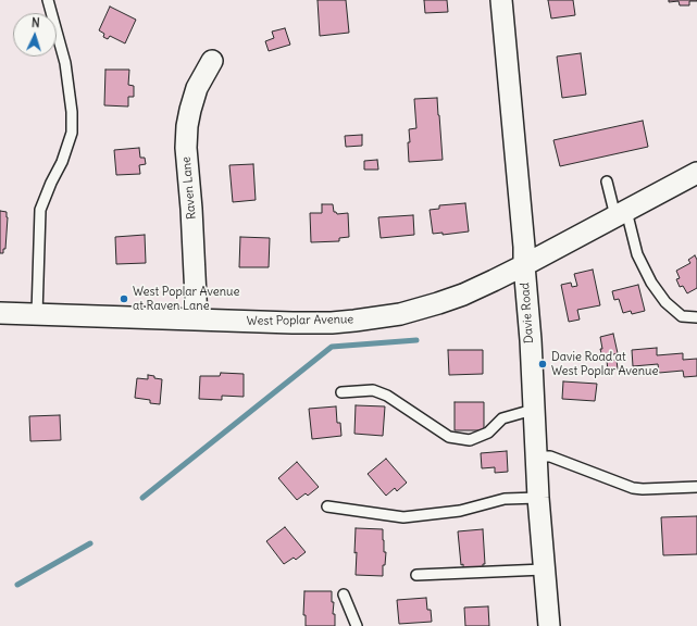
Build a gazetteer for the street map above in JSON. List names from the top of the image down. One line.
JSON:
{"streets":{"street":["Raven Lane","Davie Road","West Poplar Avenue"]},"crossings":[["Raven Lane","West Poplar Avenue"],["Davie Road","West Poplar Avenue"]],"places":["West Poplar Avenue at Raven Lane","Davie Road at West Poplar Avenue"],"north":"top"}
